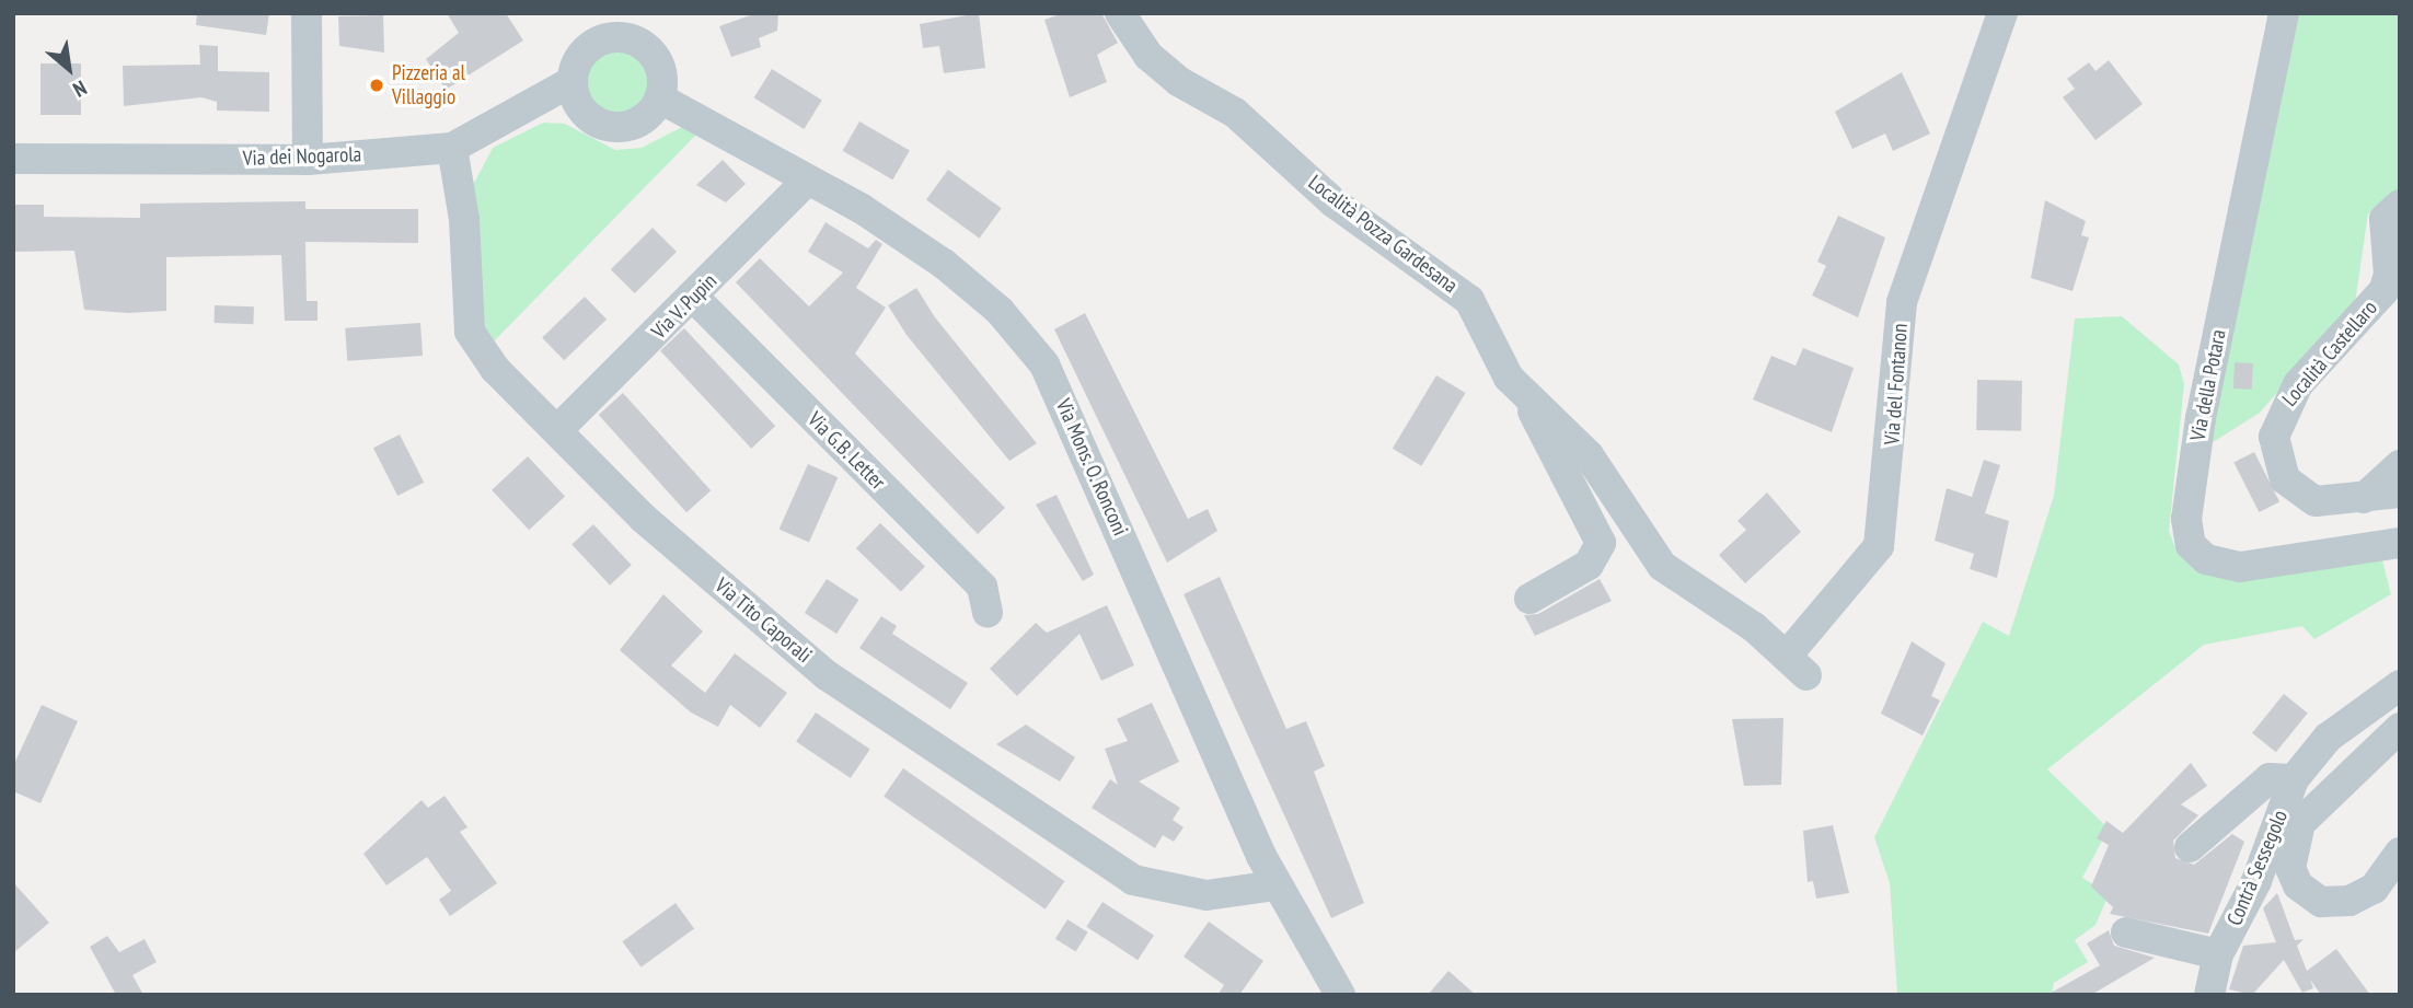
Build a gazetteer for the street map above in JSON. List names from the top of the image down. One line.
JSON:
{"streets":{"street":["Via dei Nogarola","Località Pozza Gardesana","Via V. Pupin","Località Castellaro","Via del Fontanon","Via della Potara","Via G.B. Letter","Via Mons. O. Ronconi","Via Tito Caporali","Contrà Sessegolo"]},"crossings":[["Via dei Nogarola","Via Mons. O. Ronconi"],["Via dei Nogarola","Via Tito Caporali"],["Località Pozza Gardesana","Via del Fontanon"],["Via V. Pupin","Via G.B. Letter"],["Via V. Pupin","Via Mons. O. Ronconi"],["Via V. Pupin","Via Tito Caporali"],["Via Mons. O. Ronconi","Via Tito Caporali"]],"places":["Pizzeria al Villaggio"],"north":"bottom right"}
